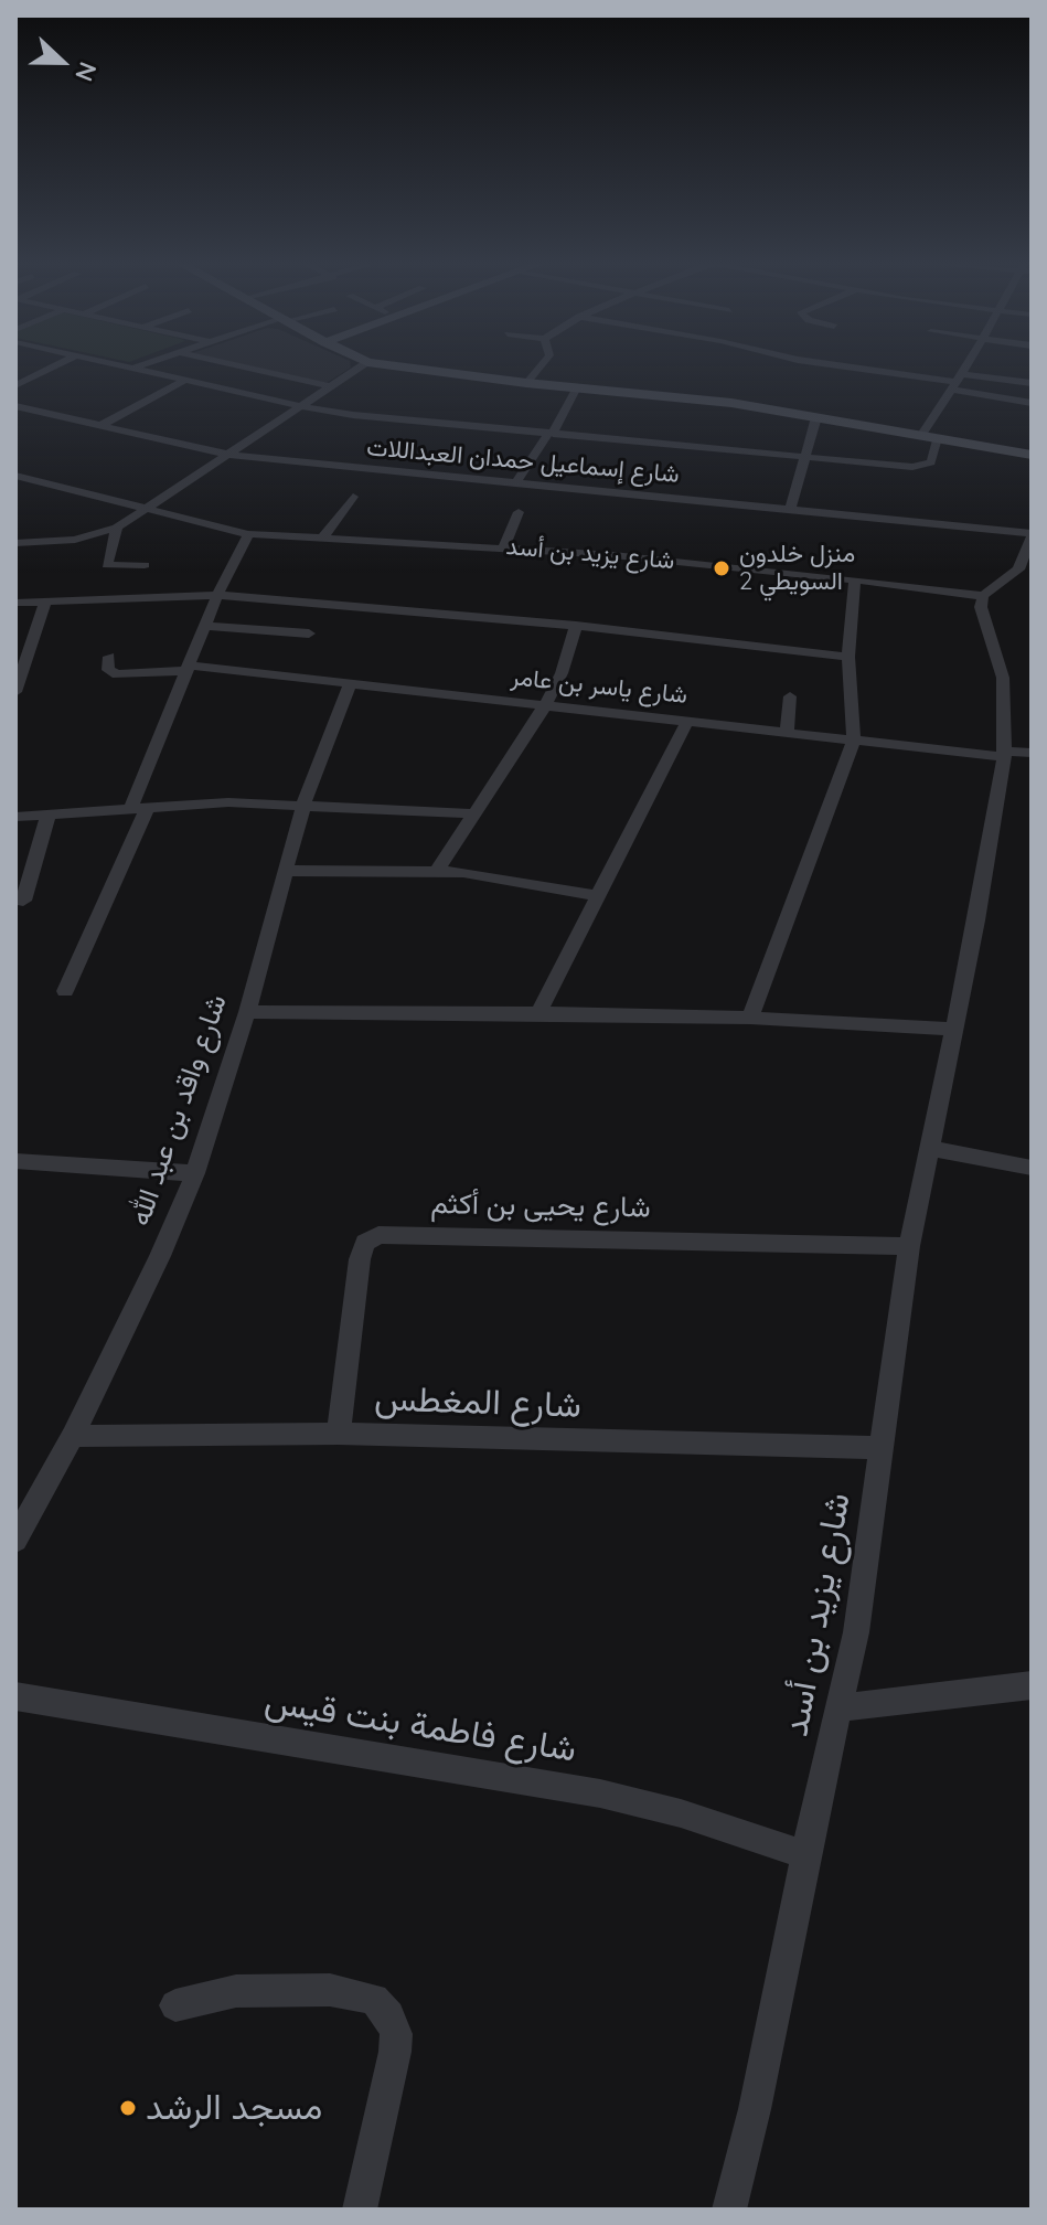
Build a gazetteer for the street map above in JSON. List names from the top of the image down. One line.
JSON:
{"streets":{"street":["شارع إسماعيل حمدان العبداللات","شارع يزيد بن أسد","شارع ياسر بن عامر","شارع واقد بن عبد الله","شارع يحيى بن أكثم","شارع المغطس","شارع فاطمة بنت قيس"]},"crossings":[["شارع يزيد بن أسد","شارع ياسر بن عامر"],["شارع يزيد بن أسد","شارع يحيى بن أكثم"],["شارع يزيد بن أسد","شارع المغطس"],["شارع يزيد بن أسد","شارع فاطمة بنت قيس"],["شارع ياسر بن عامر","شارع واقد بن عبد الله"],["شارع واقد بن عبد الله","شارع المغطس"],["شارع يحيى بن أكثم","شارع المغطس"]],"places":["منزل خلدون السويطي 2","مسجد الرشد"],"north":"right"}
